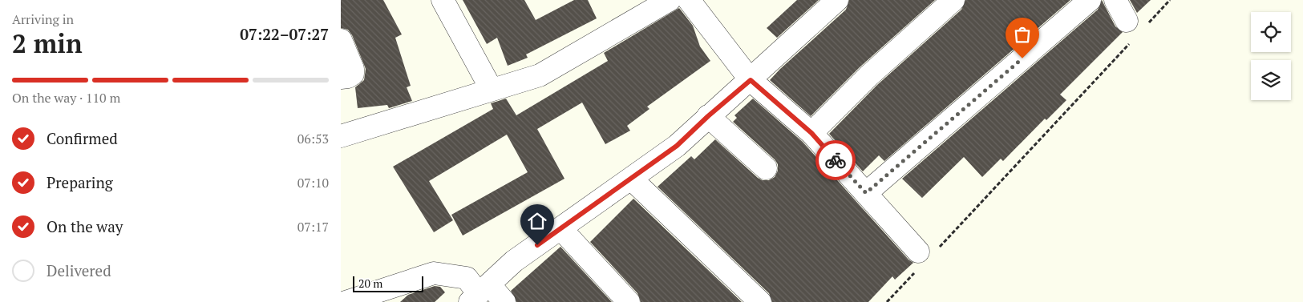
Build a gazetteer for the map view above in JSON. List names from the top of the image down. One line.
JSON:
{"scale_bar":"20 m","page":{"heading":["2 min","Arriving in","07:22–07:27"],"bar":"On the way · 110 m","list":[["Confirmed","06:53"],["Preparing","07:10"],["On the way","07:17"],"Delivered"],"scale":"20 m"}}
